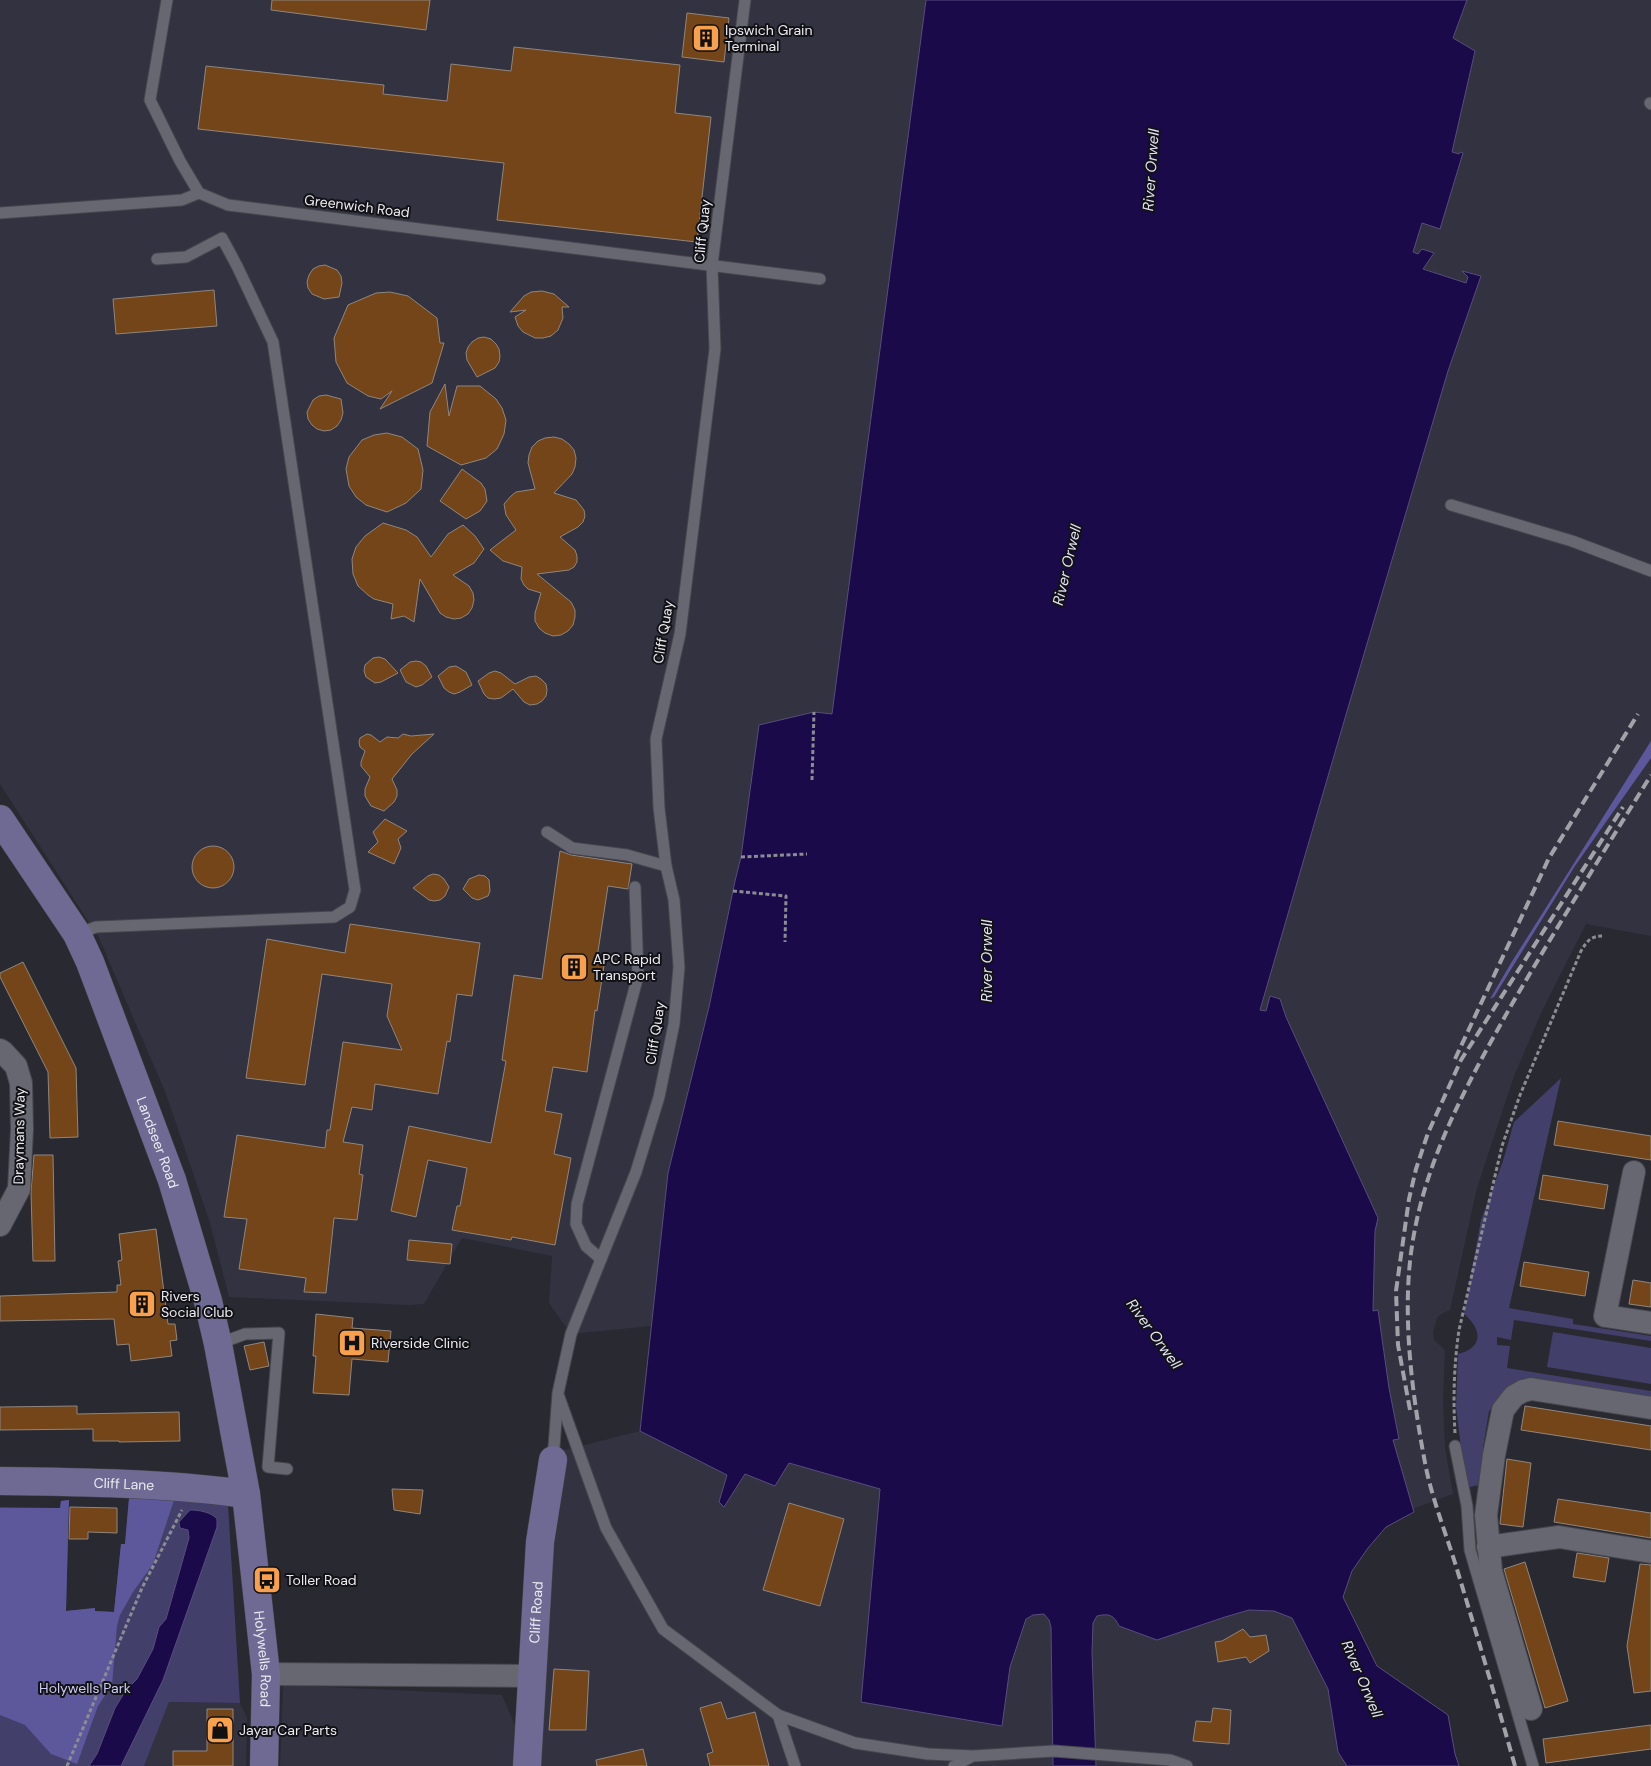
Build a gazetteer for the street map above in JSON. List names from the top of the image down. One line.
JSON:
{"streets":{"street":["Draymans Way","Landseer Road","Cliff Lane","Cliff Road","Holywells Road"],"lane":["Greenwich Road","Cliff Quay"]},"crossings":[["Greenwich Road","Cliff Quay"],["Cliff Quay","Cliff Road"],["Landseer Road","Cliff Lane"],["Landseer Road","Holywells Road"],["Cliff Lane","Holywells Road"]],"water":["River Orwell"],"parks":["Holywells Park"],"places":{"building":["Ipswich Grain Terminal","APC Rapid Transport","Rivers Social Club"],"hospital":["Riverside Clinic"],"bus stop":["Toller Road"],"shop":["Jayar Car Parts"]}}
